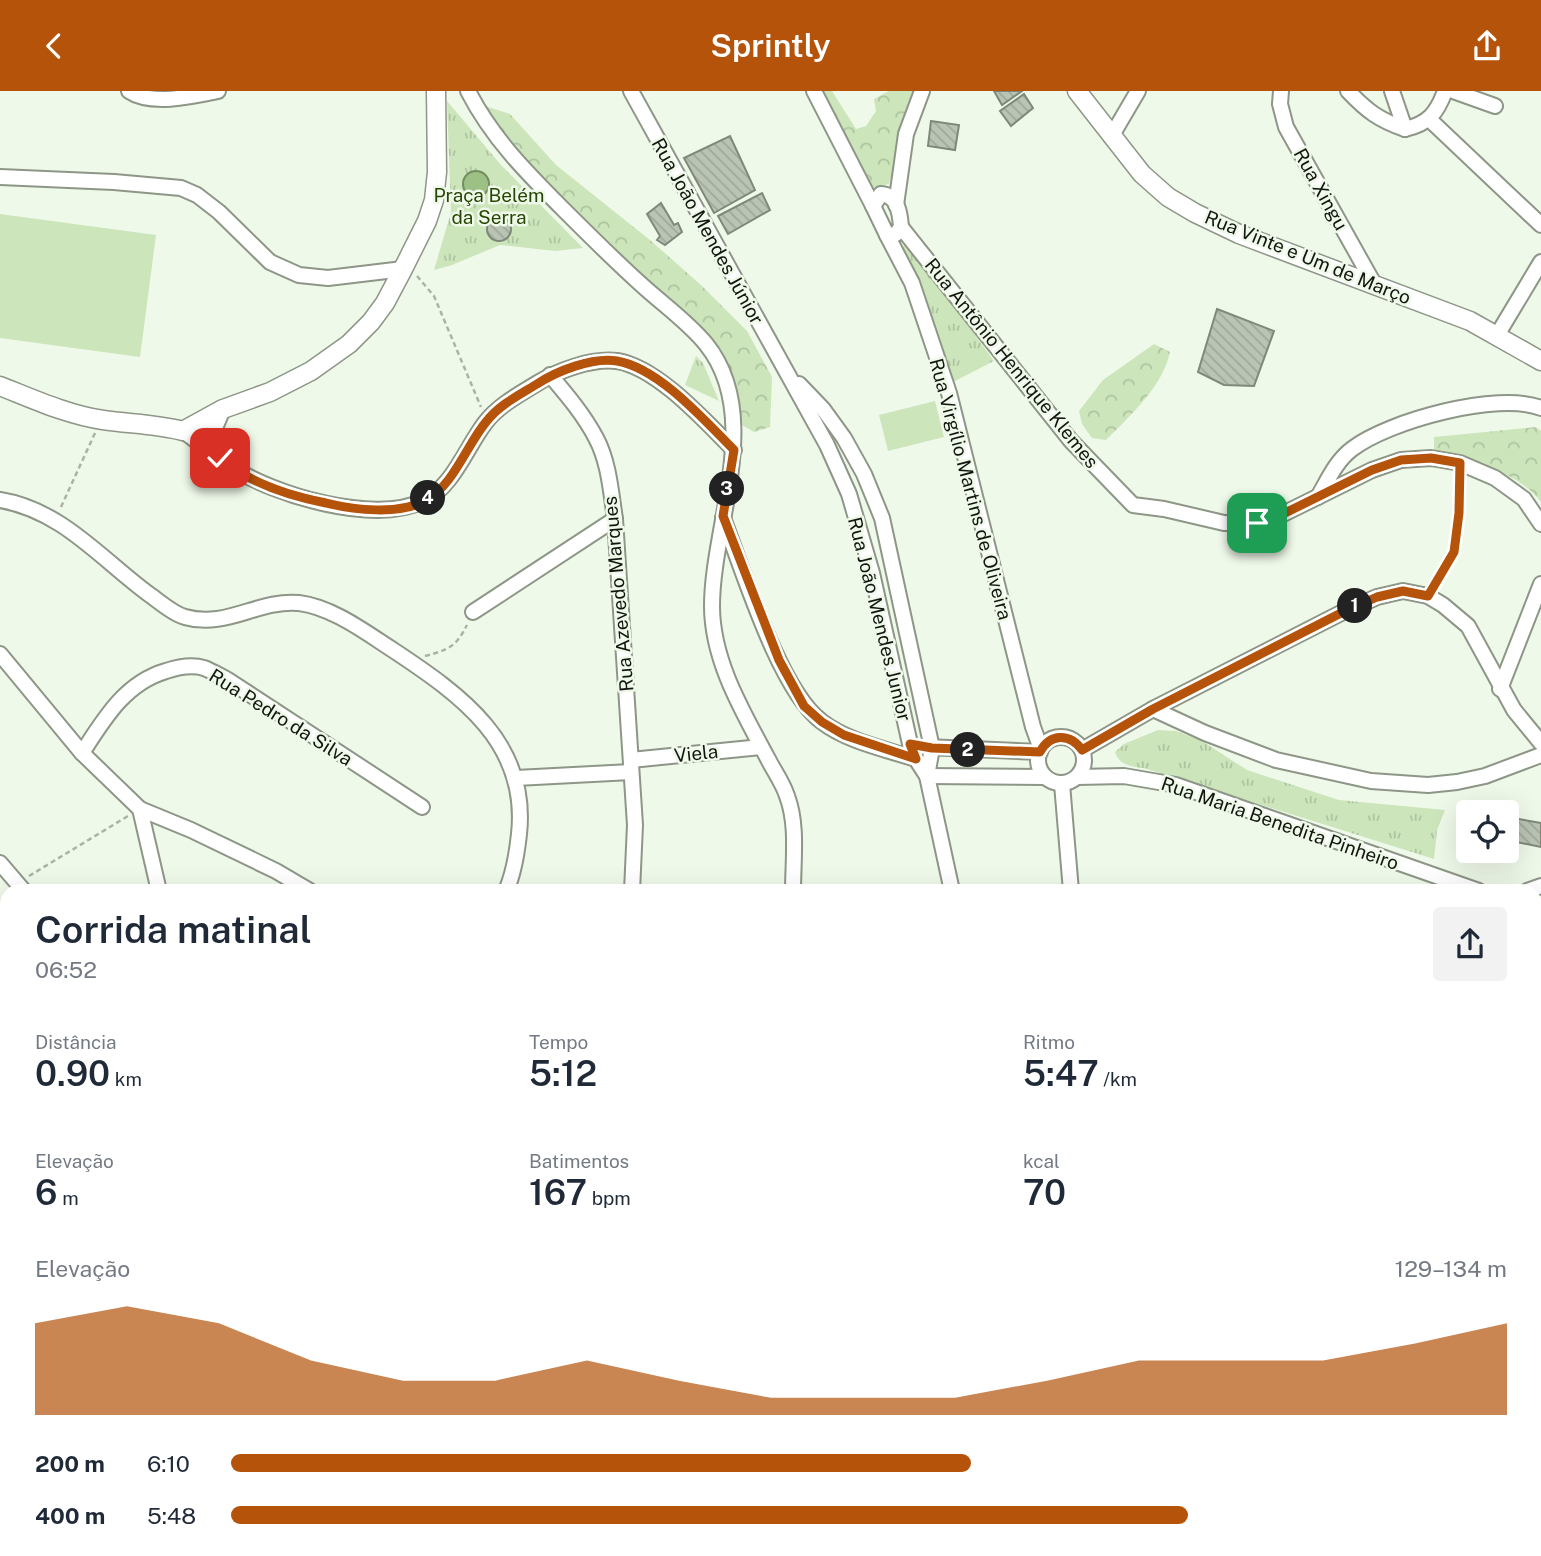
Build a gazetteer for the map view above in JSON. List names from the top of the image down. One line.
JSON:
{"streets":{"main road":["Rua Vinte e Um de Março"],"street":["Rua Xingu","Rua João Mendes Júnior","Rua Antônio Henrique Klemes","Rua Virgílio Martins de Oliveira","Rua Azevedo Marques","Rua João Mendes Junior","Rua Pedro da Silva","Viela","Rua Maria Benedita Pinheiro"]},"crossings":[["Rua Xingu","Rua Vinte e Um de Março"],["Rua João Mendes Júnior","Rua João Mendes Junior"],["Rua Virgílio Martins de Oliveira","Rua Maria Benedita Pinheiro"],["Rua Azevedo Marques","Viela"]],"parks":["Praça Belém da Serra"],"page":{"header":"Sprintly","pins":["3","4","1","2"],"heading":["Corrida matinal","06:52"],"stats":[["Distância","0.90 km"],["Tempo","5:12"],["Ritmo","5:47 /km"],["Elevação","6 m"],["Batimentos","167 bpm"],["kcal","70"]],"chart":["Elevação","129–134 m"],"list":[{"name":"200 m","note":"6:10"},{"name":"400 m","note":"5:48"}]}}
